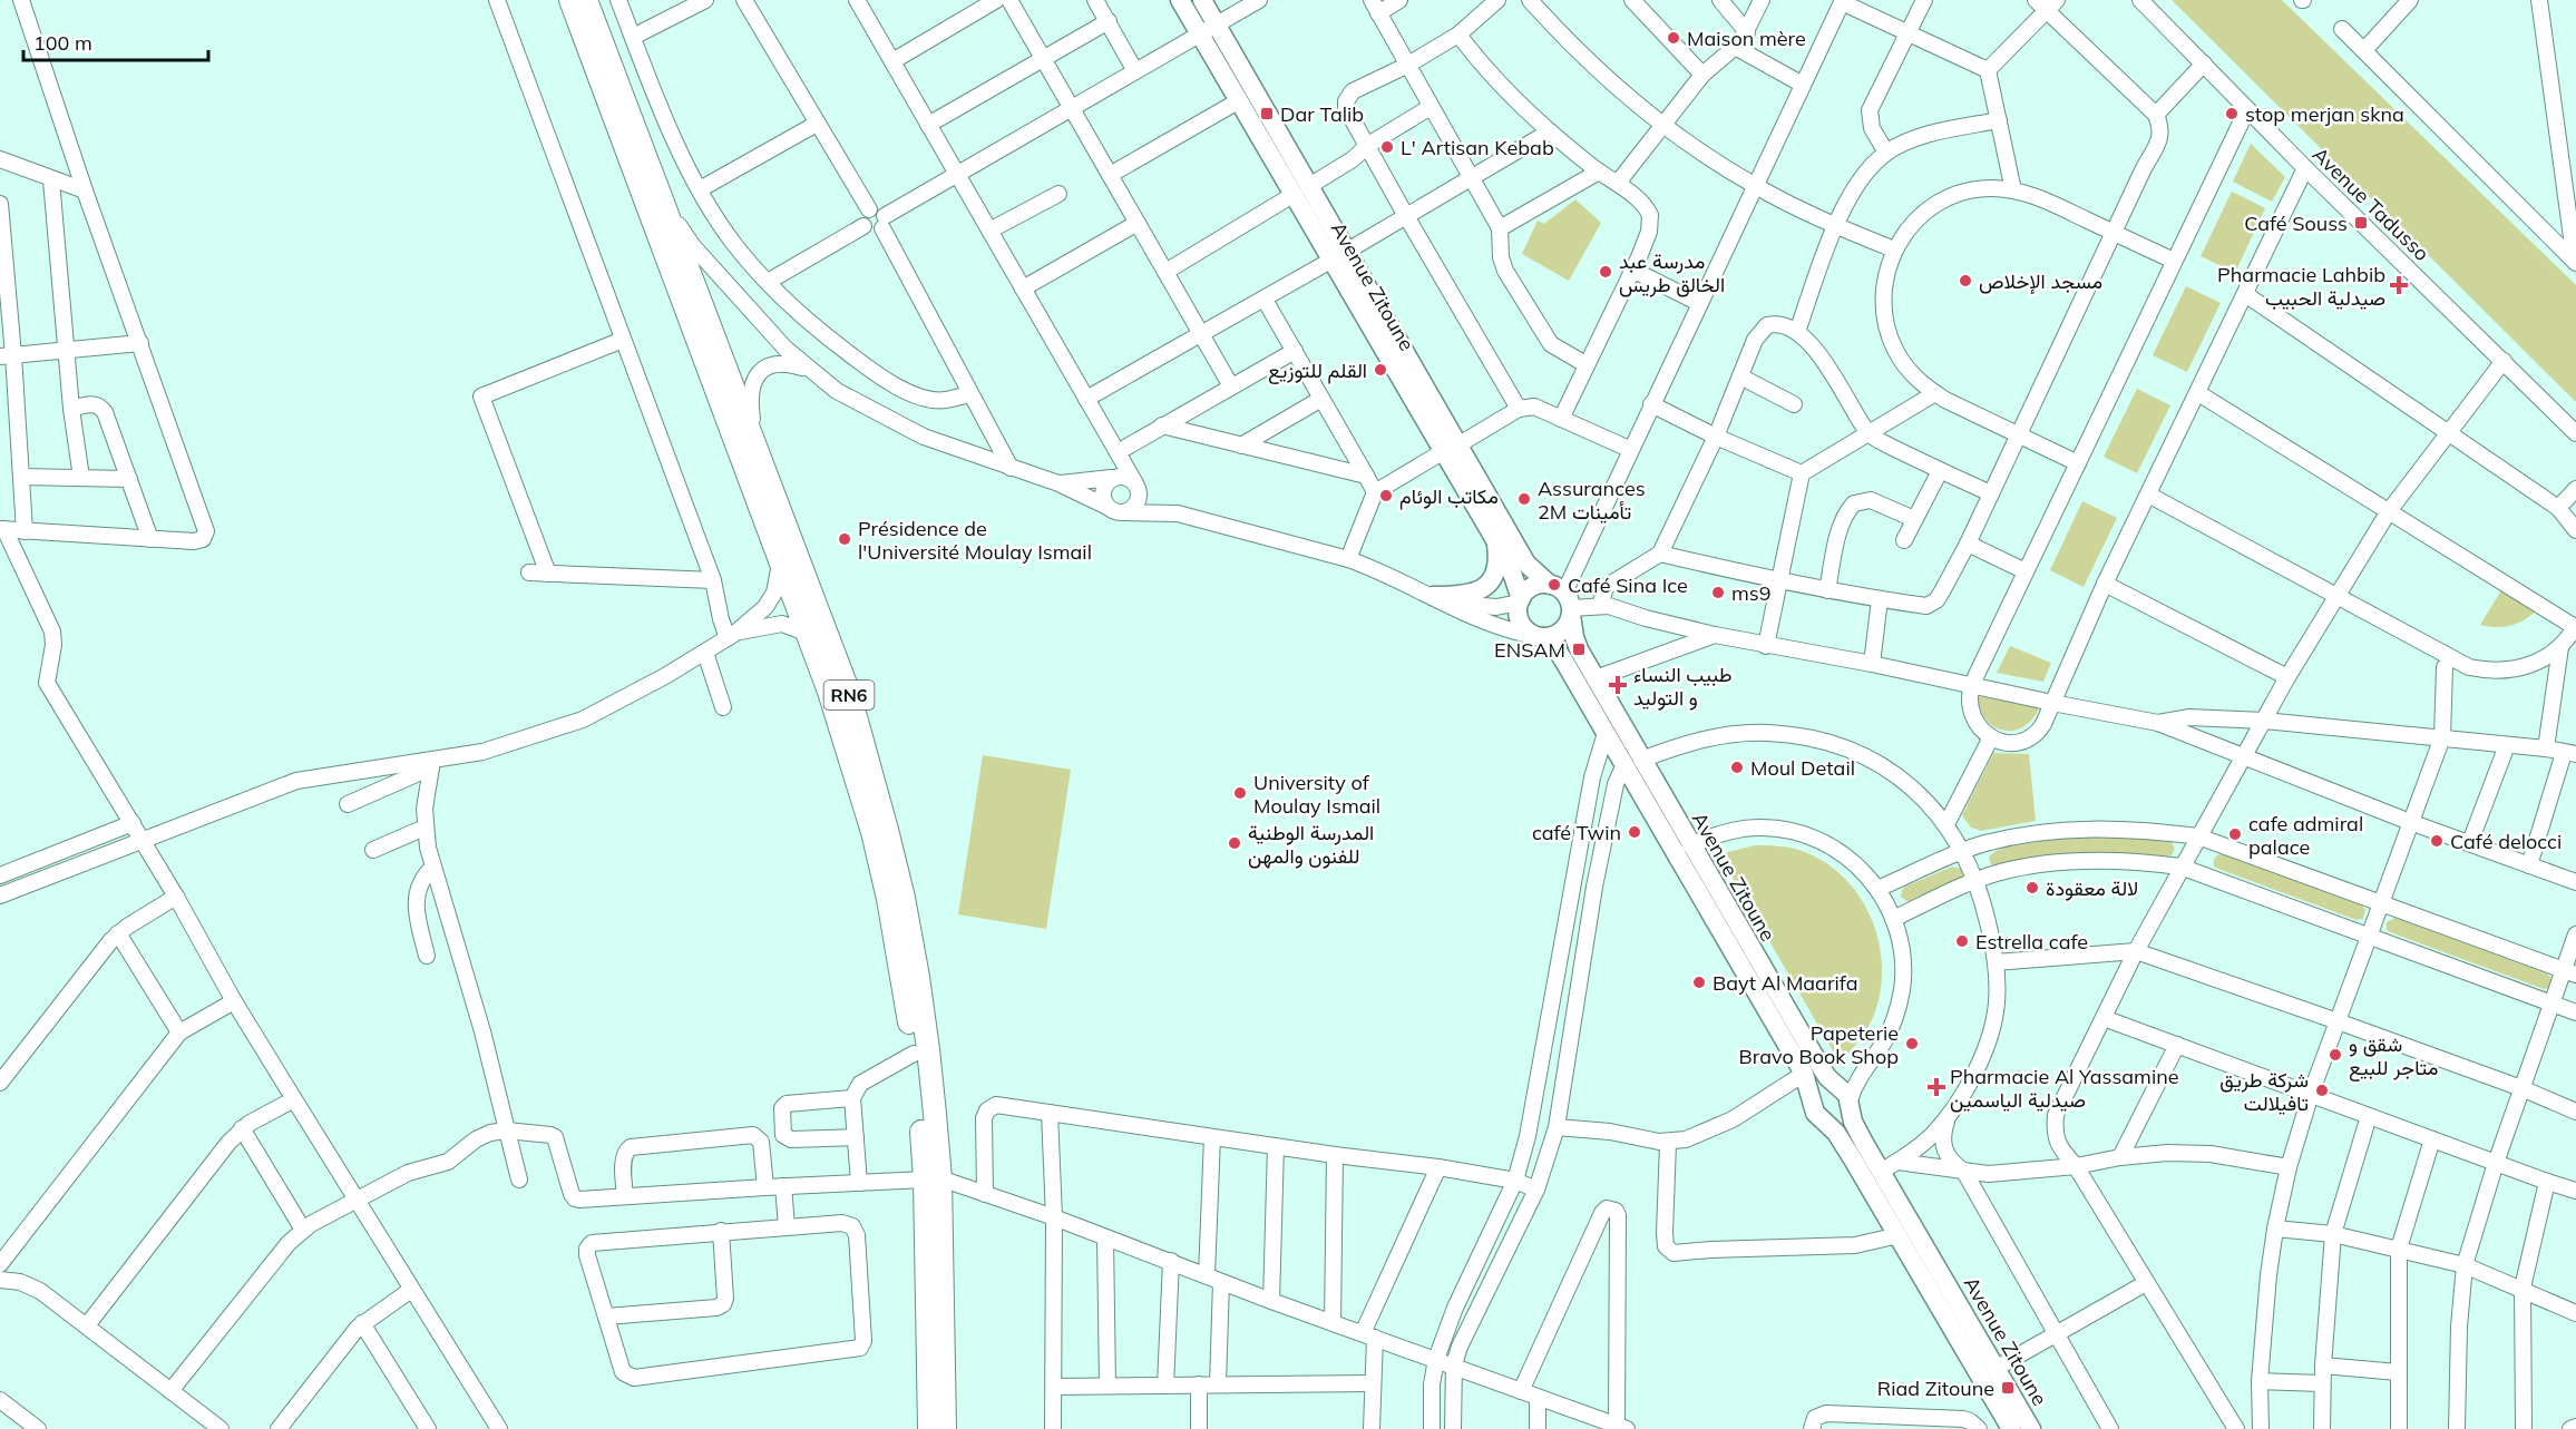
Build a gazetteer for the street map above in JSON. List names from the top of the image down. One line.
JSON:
{"streets":{"highway":["RN6"],"main road":["Avenue Zitoune"],"street":["Avenue Tadusso"]},"places":{"other":["Maison mère","stop merjan skna","L' Artisan Kebab","مدرسة عبد الخالق طريس","مسجد الإخلاص","القلم للتوزيع","مكاتب الوئام","Assurances 2M تأمينات","Présidence de l'Université Moulay Ismail","Café Sina Ice","ms9","Moul Detail","University of Moulay Ismail","café Twin","cafe admiral palace","Café delocci","المدرسة الوطنية للفنون والمهن","لالة معقودة","Estrella cafe","Bayt Al Maarifa","Papeterie Bravo Book Shop","شقق و متاجر للبيع","شركة طريق تافيلالت"],"transit":["Dar Talib","Café Souss","ENSAM","Riad Zitoune"],"health":["Pharmacie Lahbib صيدلية الحبيب","طبيب النساء و التوليد","Pharmacie Al Yassamine صيدلية الياسمين"]},"scale_bar":"100 m"}
